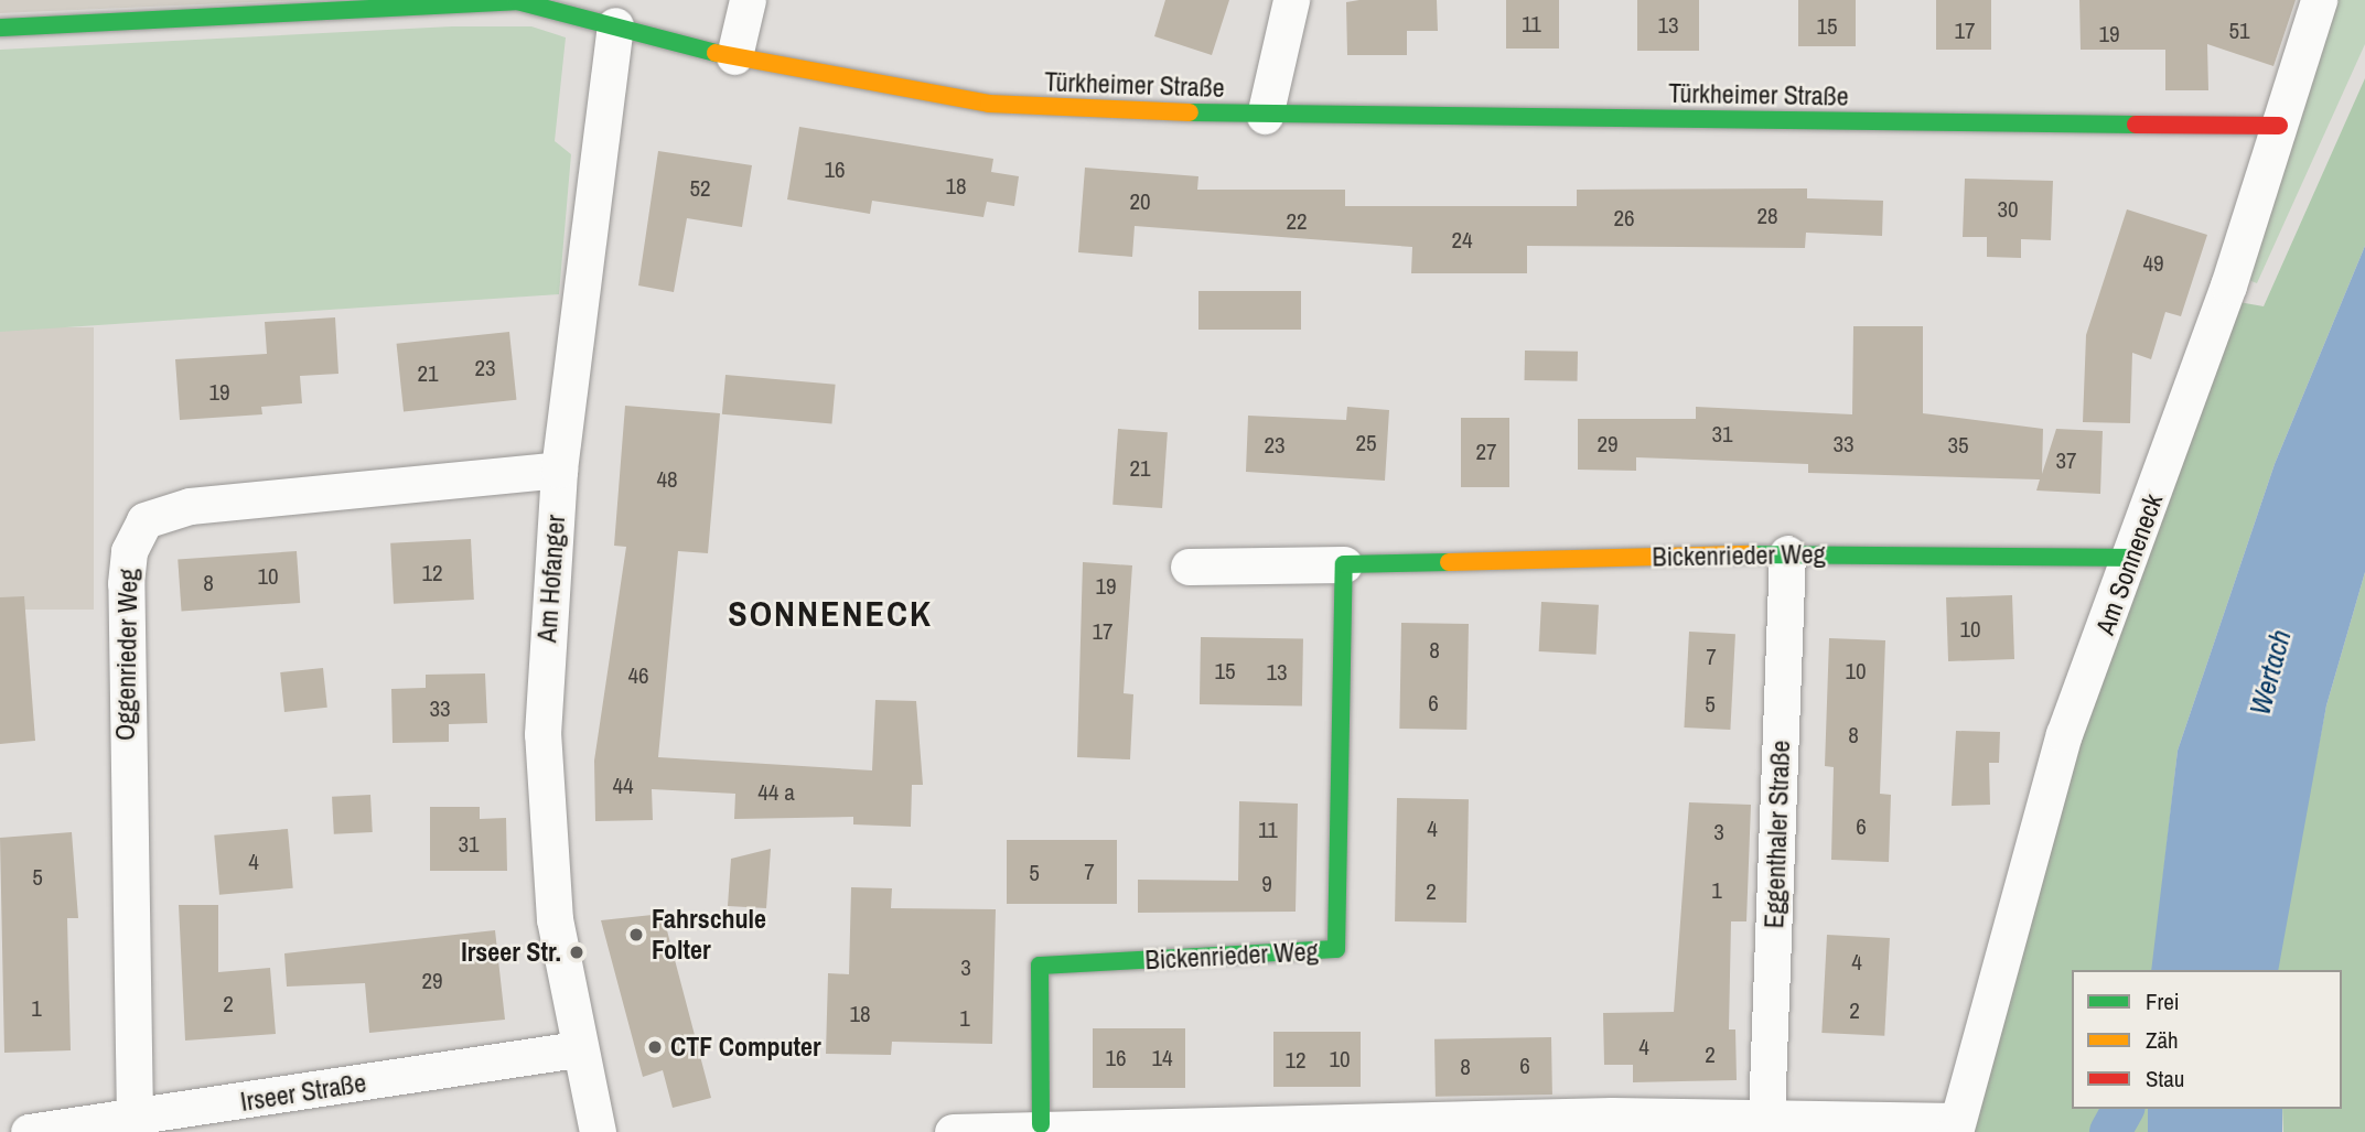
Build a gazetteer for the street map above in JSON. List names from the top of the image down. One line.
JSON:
{"streets":{"street":["Türkheimer Straße","Bickenrieder Weg","Am Sonneneck","Am Hofanger","Oggenrieder Weg","Eggenthaler Straße","Irseer Straße"]},"crossings":[["Türkheimer Straße","Am Sonneneck"],["Türkheimer Straße","Am Hofanger"],["Bickenrieder Weg","Am Sonneneck"],["Bickenrieder Weg","Eggenthaler Straße"],["Am Hofanger","Oggenrieder Weg"],["Am Hofanger","Irseer Straße"],["Oggenrieder Weg","Irseer Straße"]],"districts":["SONNENECK"],"water":["Wertach"],"places":["Fahrschule Folter","Irseer Str.","CTF Computer"],"house_numbers":["11","13","15","17","51","19","16","18","52","20","30","28","26","22","24","49","23","21","19","31","25","29","33","23","35","27","37","21","48","12","10","8","19","10","17","8","7","15","10","13","46","6","5","33","8","44","44 a","6","4","11","3","31","4","7","5","5","9","1","2","4","3","29","2","1","2","18","1","4","2","16","14","10","12","6","8"],"legend":["Frei","Zäh","Stau"]}
